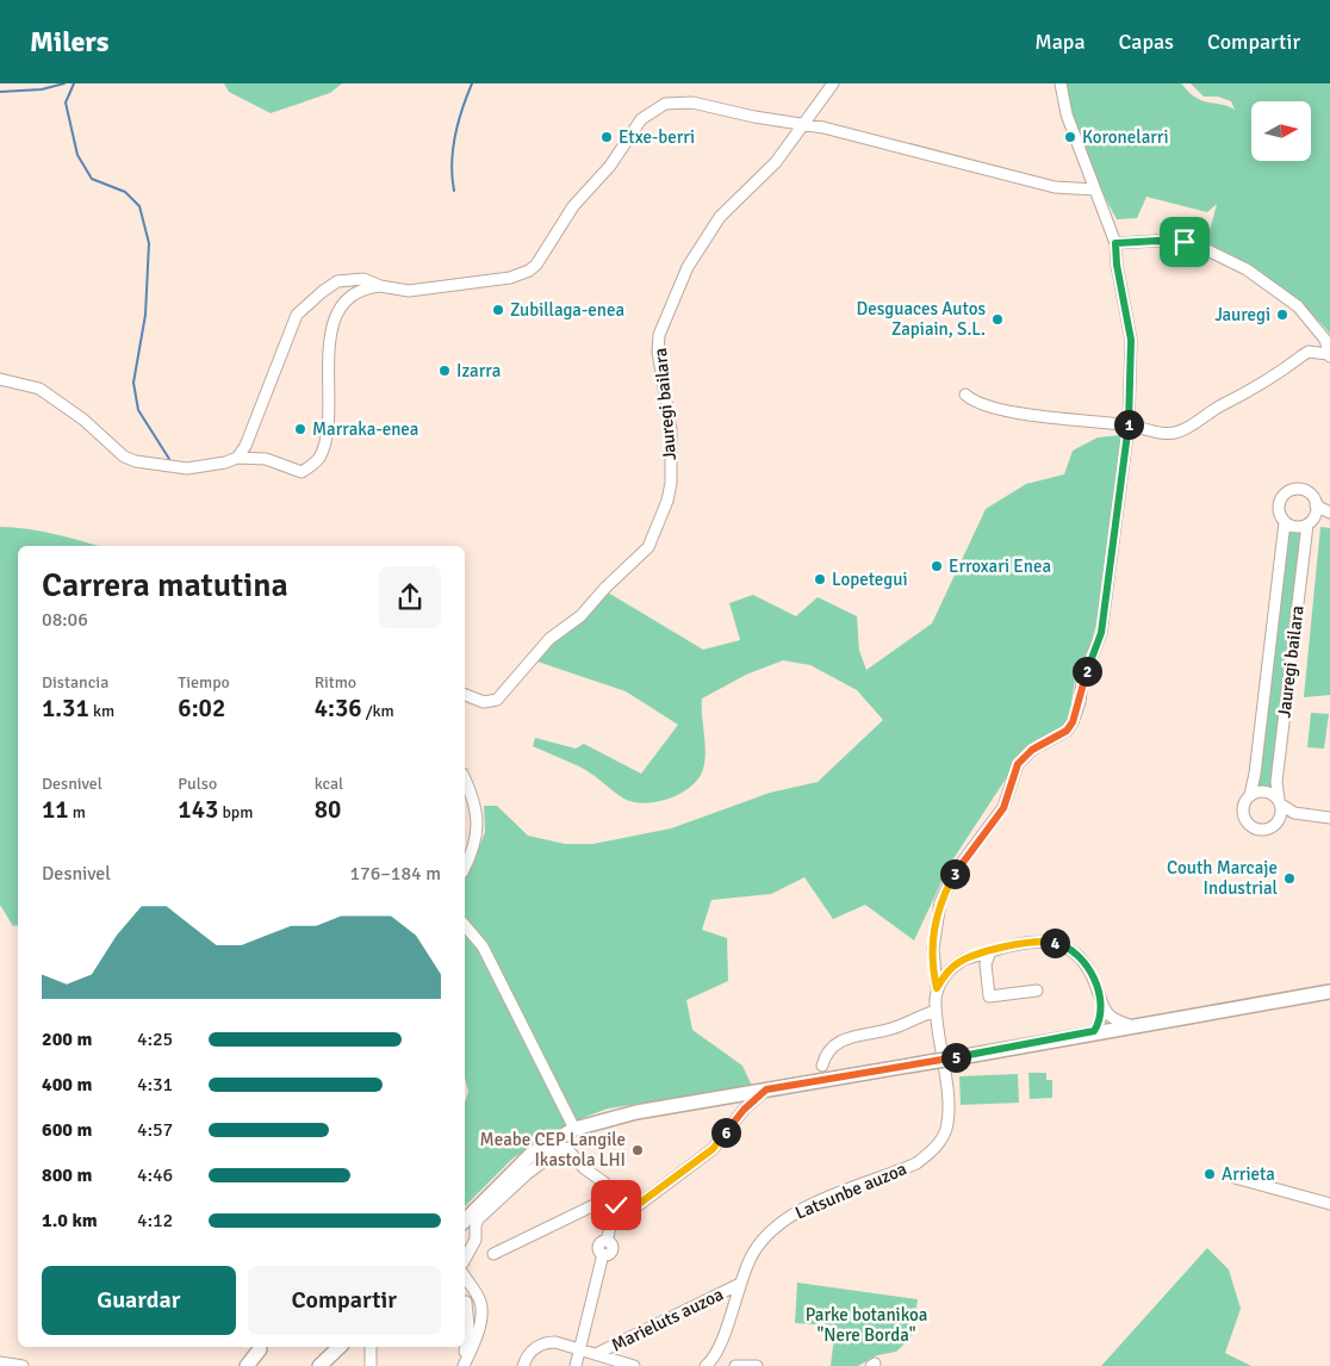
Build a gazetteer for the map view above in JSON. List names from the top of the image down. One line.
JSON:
{"streets":{"street":["Jauregi bailara","Latsunbe auzoa","Marieluts auzoa"]},"crossings":[["Latsunbe auzoa","Marieluts auzoa"]],"parks":["Parke botanikoa \"Nere Borda\""],"places":["Etxe-berri","Koronelarri","Zubillaga-enea","Jauregi","Desguaces Autos Zapiain, S.L.","Izarra","Marraka-enea","Erroxari Enea","Lopetegui","Couth Marcaje Industrial","Meabe CEP Langile Ikastola LHI","Arrieta"],"north":"right","page":{"header":"Milers","nav":["Mapa","Capas","Compartir"],"pins":["1","2","3","4","5","6"],"heading":["Carrera matutina","08:06"],"stats":[["Distancia","1.31 km"],["Tiempo","6:02"],["Ritmo","4:36 /km"],["Desnivel","11 m"],["Pulso","143 bpm"],["kcal","80"]],"chart":["Desnivel","176–184 m"],"list":[{"name":"200 m","note":"4:25"},{"name":"400 m","note":"4:31"},{"name":"600 m","note":"4:57"},{"name":"800 m","note":"4:46"},{"name":"1.0 km","note":"4:12"}],"buttons":["Guardar","Compartir"]}}
